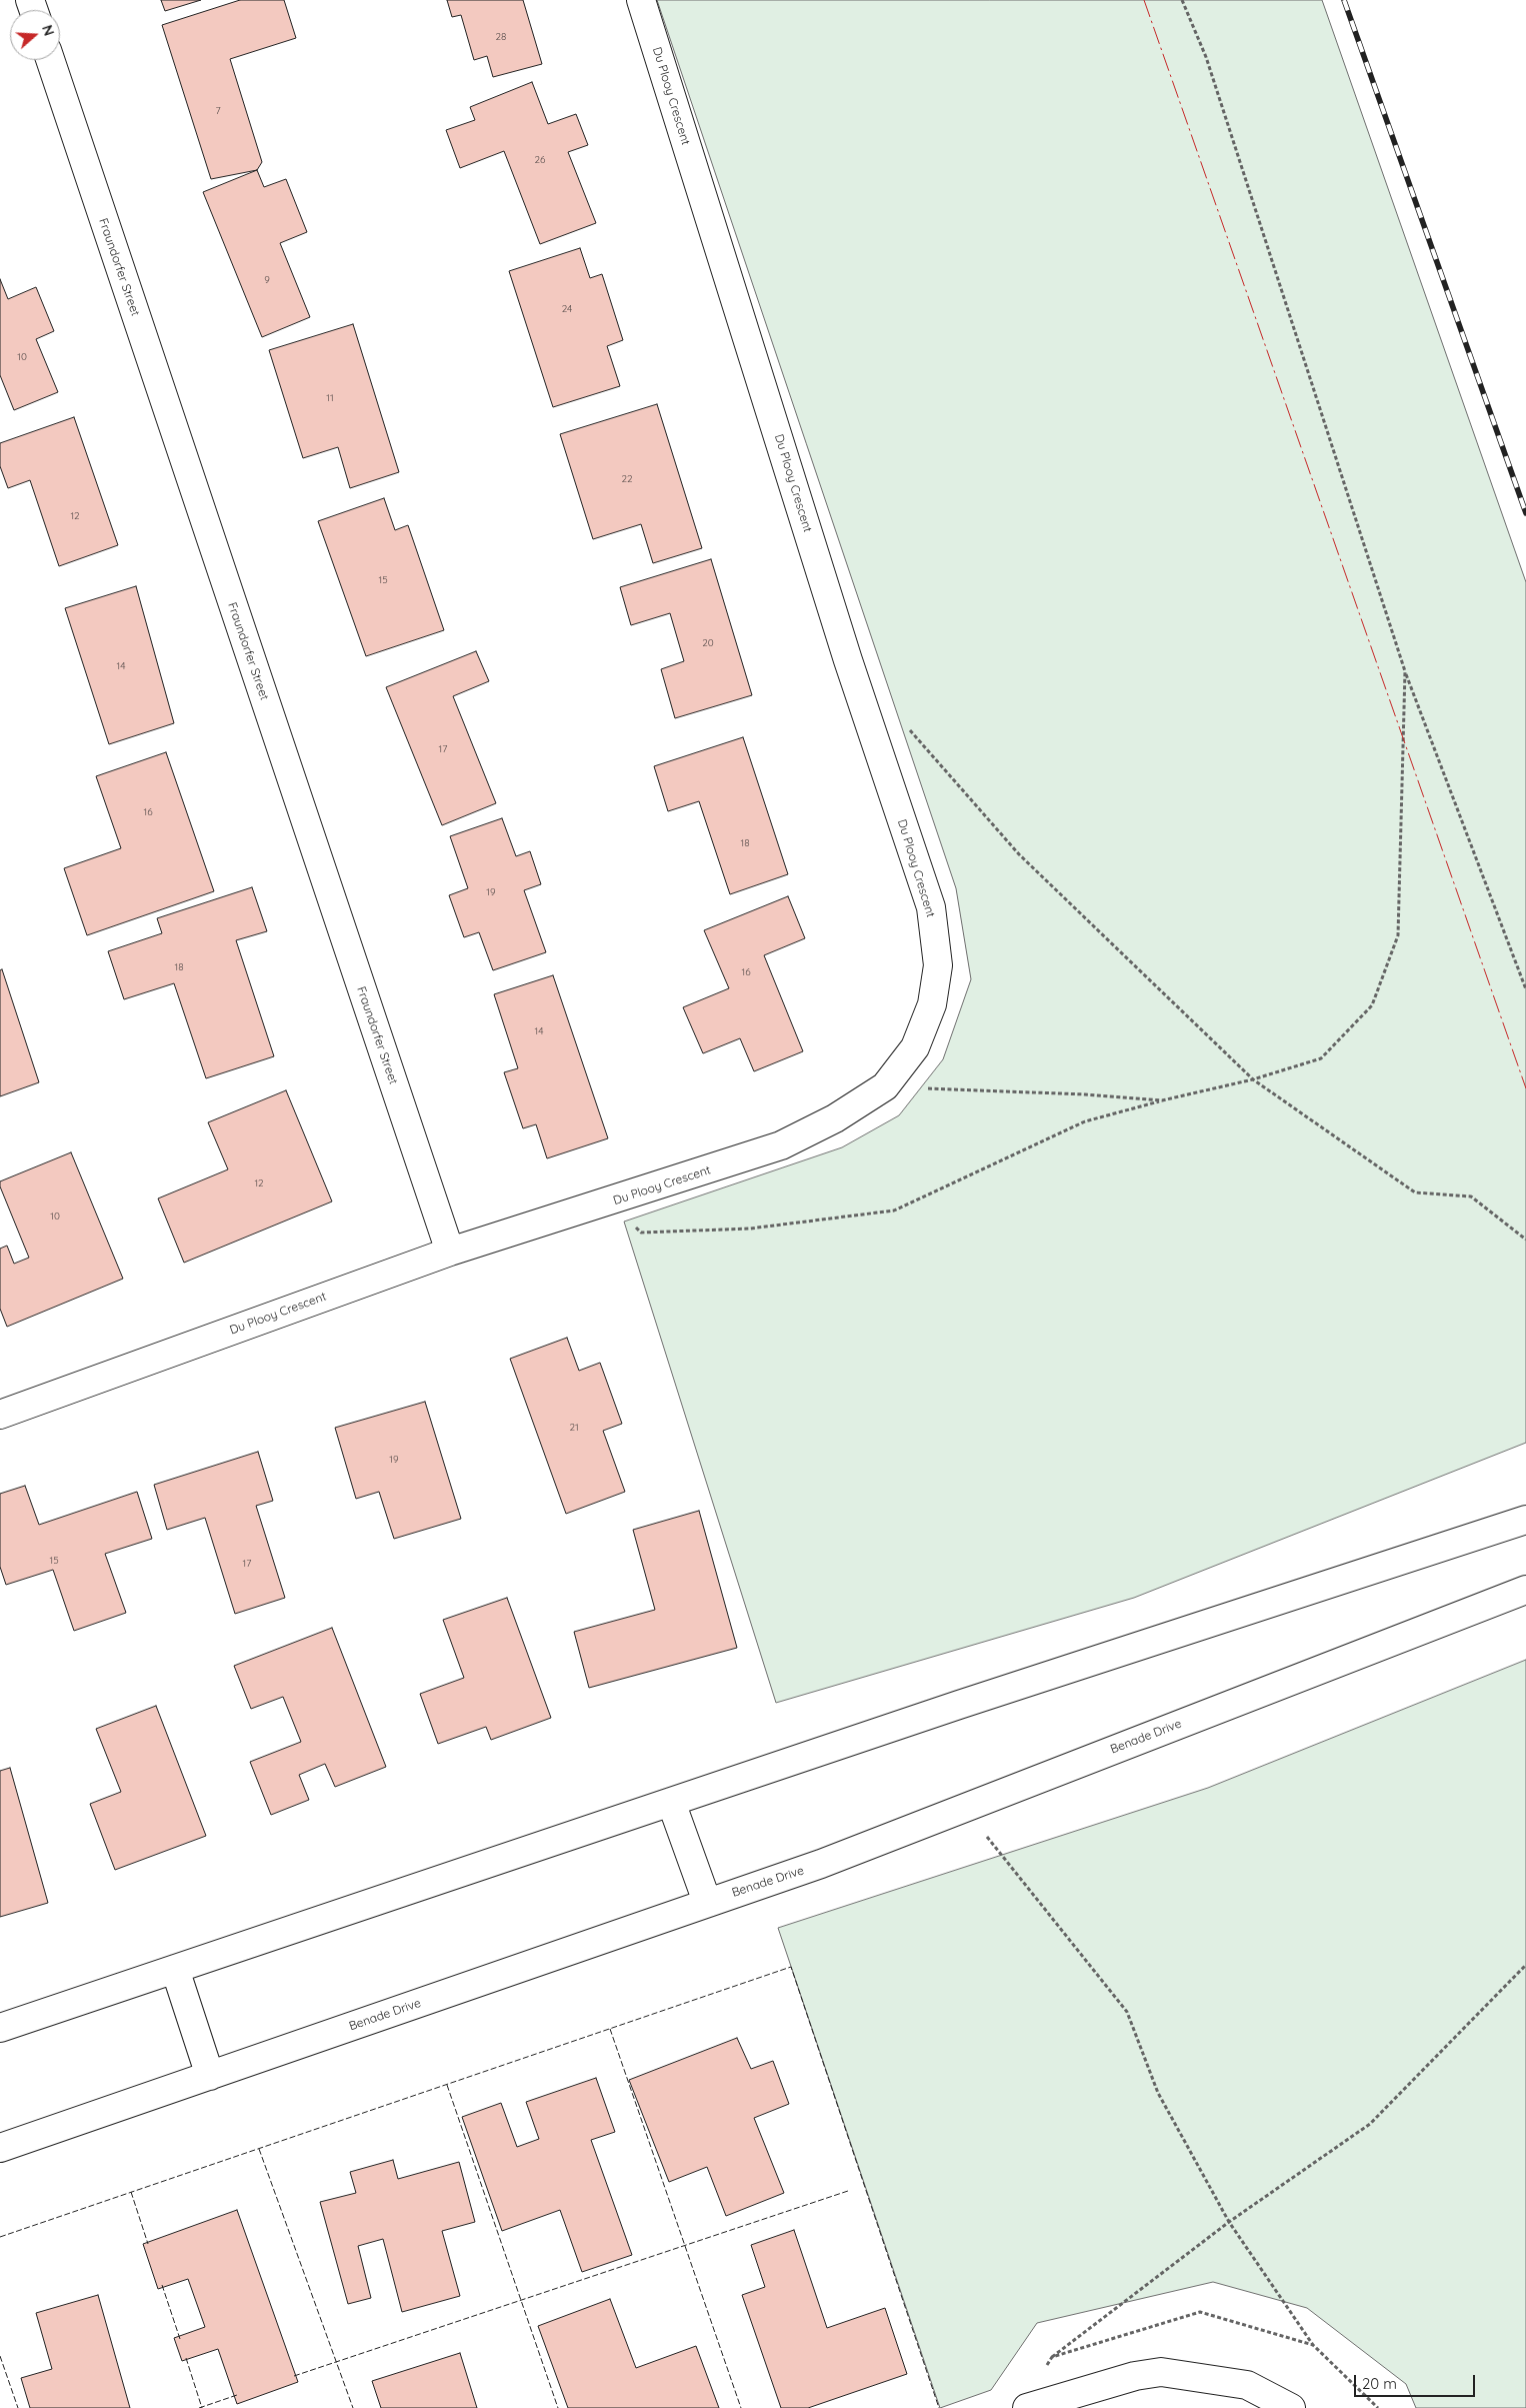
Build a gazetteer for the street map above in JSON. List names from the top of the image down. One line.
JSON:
{"streets":{"street":["Du Plooy Crescent","Fraundorfer Street","Benade Drive"]},"crossings":[["Du Plooy Crescent","Fraundorfer Street"]],"house_numbers":["28","7","26","9","24","10","11","22","12","15","20","14","17","16","18","19","18","16","14","12","10","21","19","15","17"],"scale_bar":"20 m","north":"right"}
